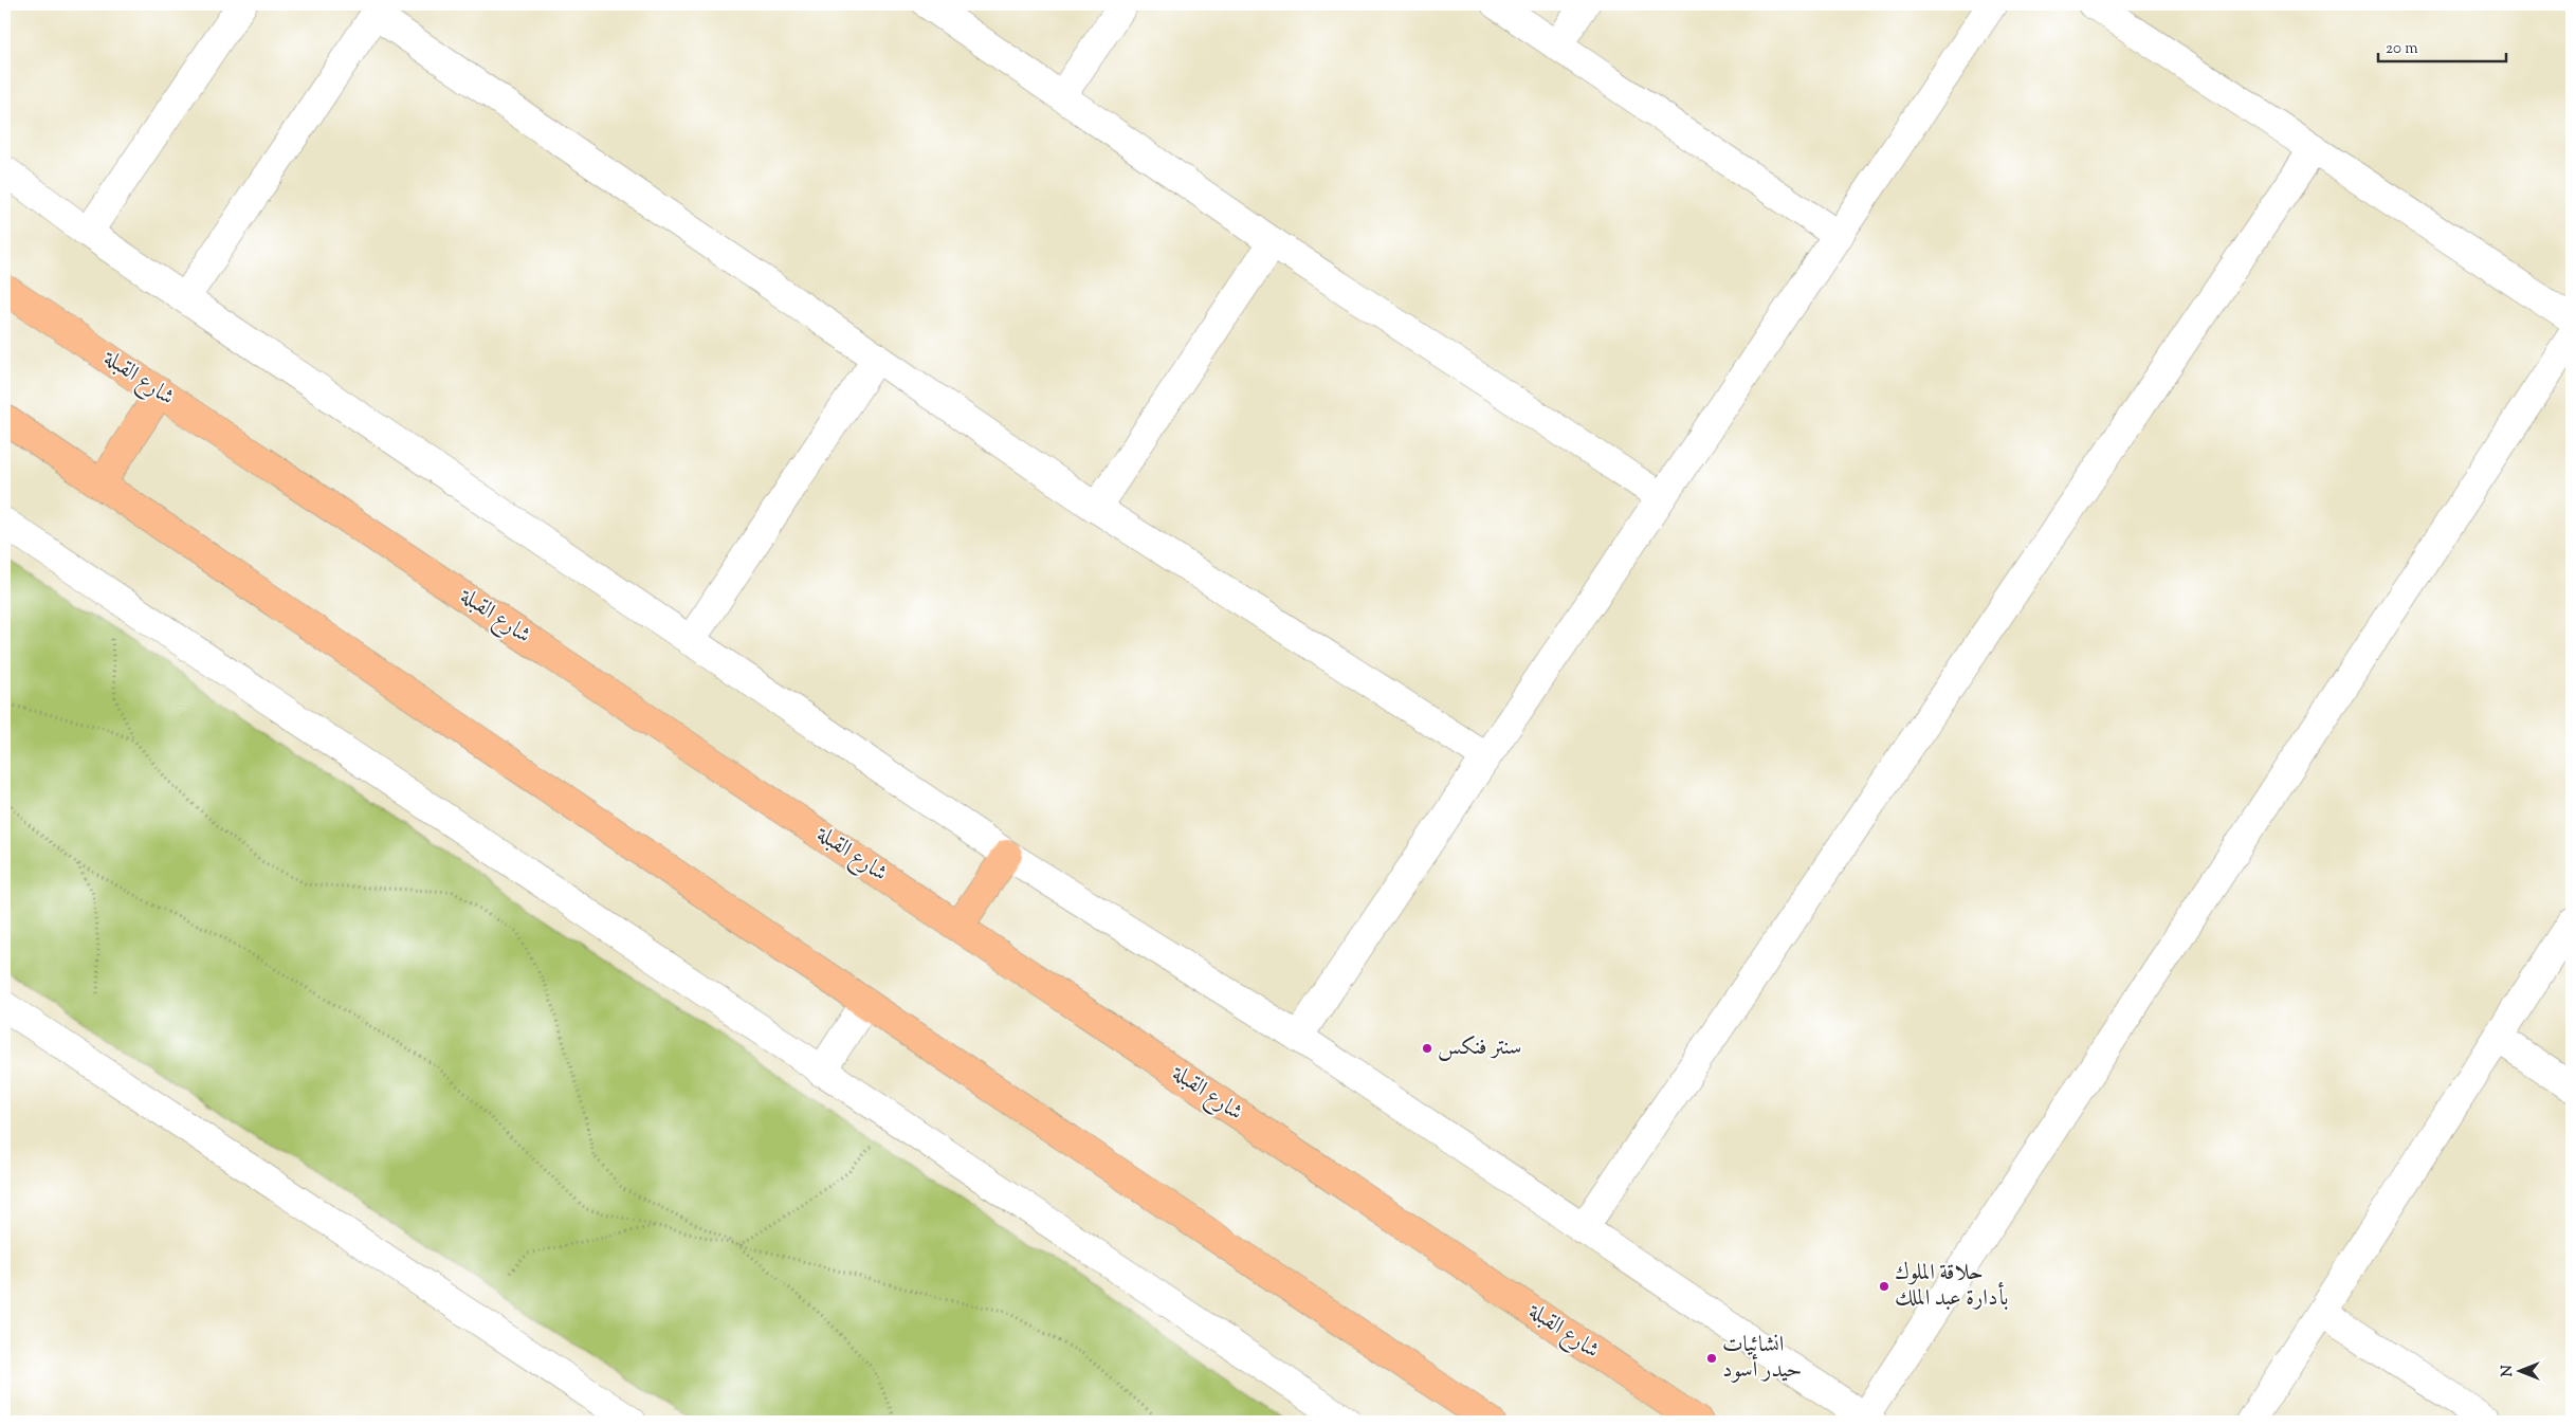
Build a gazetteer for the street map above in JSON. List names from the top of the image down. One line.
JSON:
{"streets":{"main road":["شارع القبلة"]},"places":["سنتر فنكس","حلاقة الملوك بأدارة عبد الملك","انشائيات حيدر أسود"],"scale_bar":"20 m","north":"left"}
